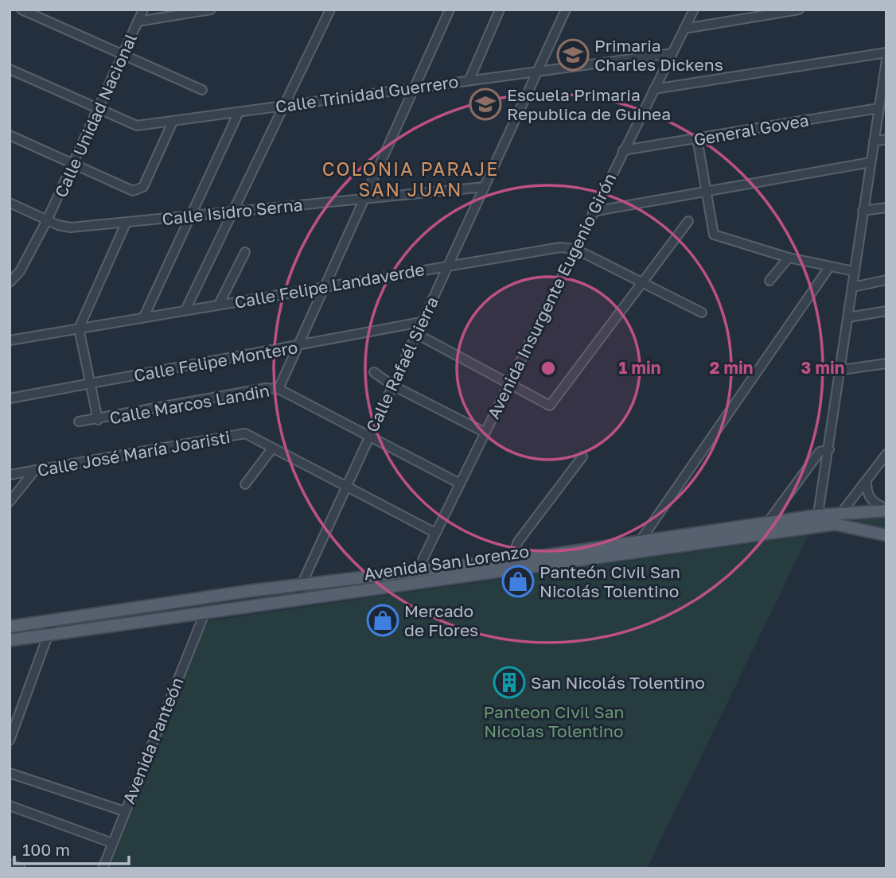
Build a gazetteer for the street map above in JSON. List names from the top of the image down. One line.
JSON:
{"streets":{"main road":["Avenida San Lorenzo"],"street":["Calle Trinidad Guerrero","Calle Unidad Nacional","General Govea","Calle Isidro Serna","Calle Felipe Landaverde","Avenida Insurgente Eugenio Girón","Calle Felipe Montero","Calle Rafaél Sierra","Calle Marcos Landin","Calle José María Joaristi","Avenida Panteón"]},"crossings":[["Calle Trinidad Guerrero","Calle Unidad Nacional"],["Calle Trinidad Guerrero","Avenida Insurgente Eugenio Girón"],["Calle Trinidad Guerrero","Calle Rafaél Sierra"],["Calle Unidad Nacional","Calle Isidro Serna"],["General Govea","Avenida Insurgente Eugenio Girón"],["Calle Isidro Serna","Calle Rafaél Sierra"],["Calle Felipe Landaverde","Avenida Insurgente Eugenio Girón"],["Calle Felipe Landaverde","Calle Rafaél Sierra"],["Avenida Insurgente Eugenio Girón","Calle Marcos Landin"],["Avenida Insurgente Eugenio Girón","Calle José María Joaristi"],["Avenida Insurgente Eugenio Girón","Avenida San Lorenzo"],["Calle Felipe Montero","Calle Rafaél Sierra"],["Calle Rafaél Sierra","Calle Marcos Landin"],["Calle Rafaél Sierra","Calle José María Joaristi"],["Calle Rafaél Sierra","Avenida San Lorenzo"],["Avenida San Lorenzo","Avenida Panteón"]],"districts":["COLONIA PARAJE SAN JUAN"],"parks":["Panteon Civil San Nicolas Tolentino"],"places":{"school or university":["Primaria Charles Dickens","Escuela Primaria Republica de Guinea"],"shop":["Panteón Civil San Nicolás Tolentino","Mercado de Flores"],"building":["San Nicolás Tolentino"]},"scale_bar":"100 m","rings":["1 min","2 min","3 min"]}
